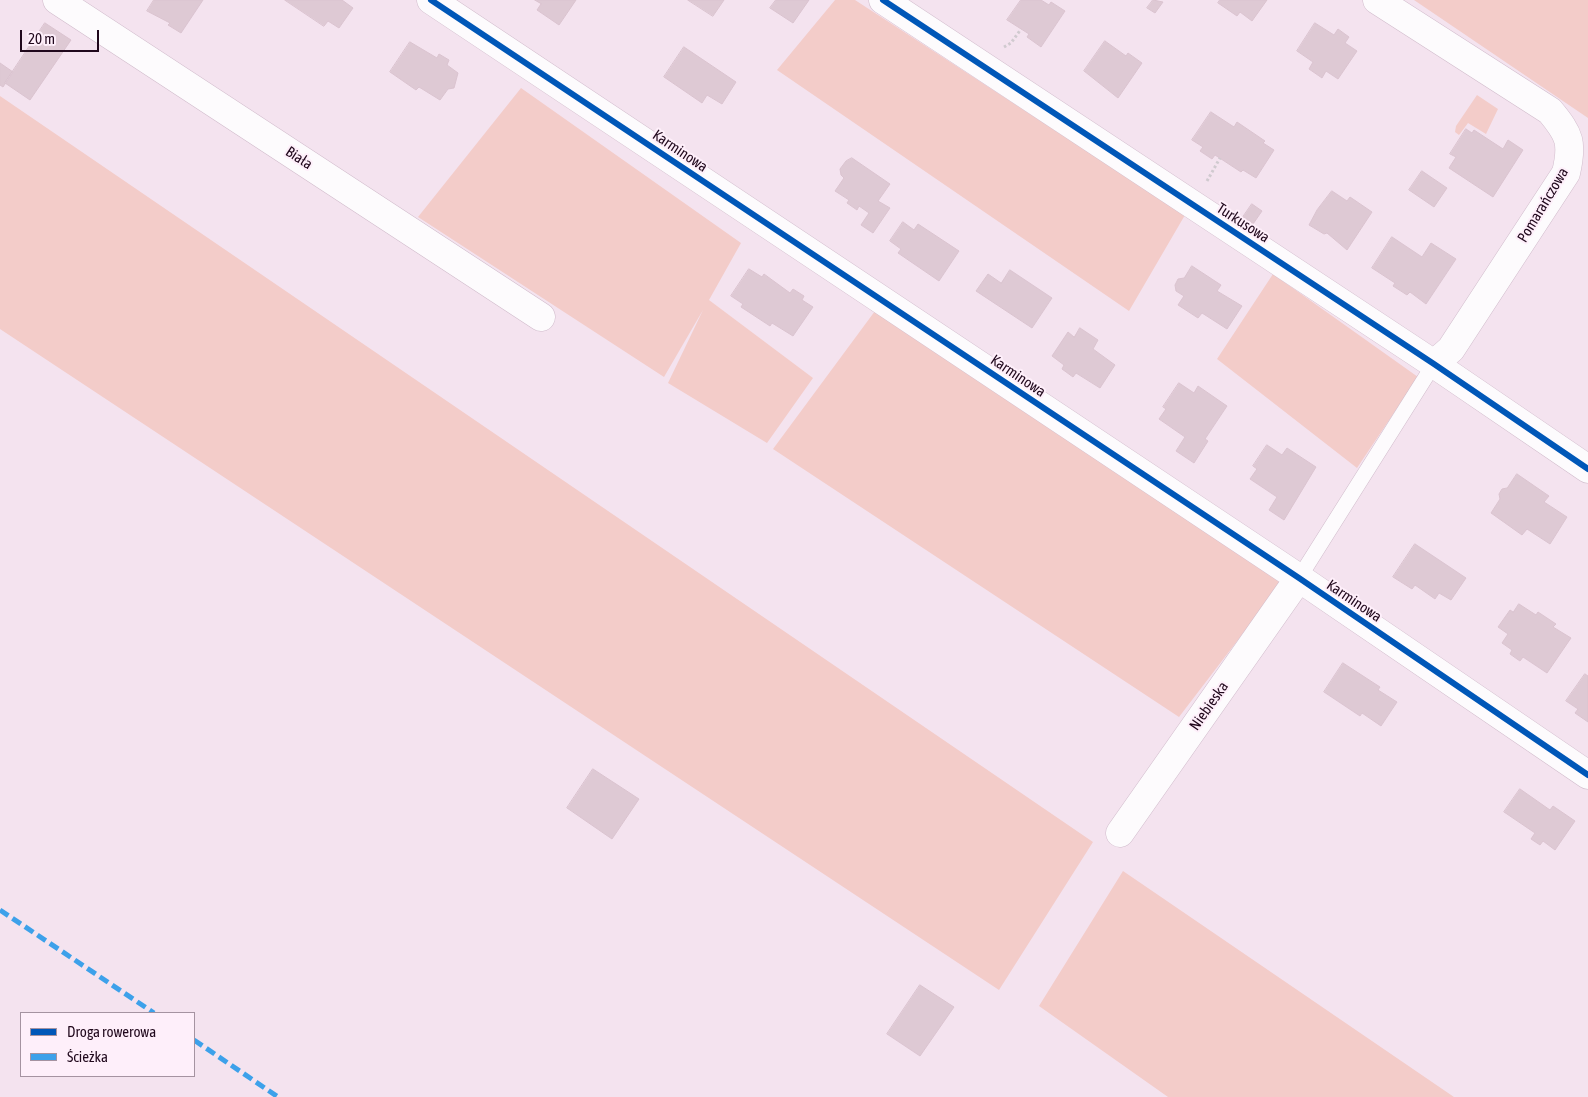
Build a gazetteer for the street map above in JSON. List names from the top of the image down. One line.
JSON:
{"streets":{"street":["Karminowa","Biała","Pomarańczowa","Turkusowa","Niebieska"]},"crossings":[["Karminowa","Niebieska"],["Pomarańczowa","Turkusowa"]],"legend":["Droga rowerowa","Ścieżka"],"scale_bar":"20 m"}
